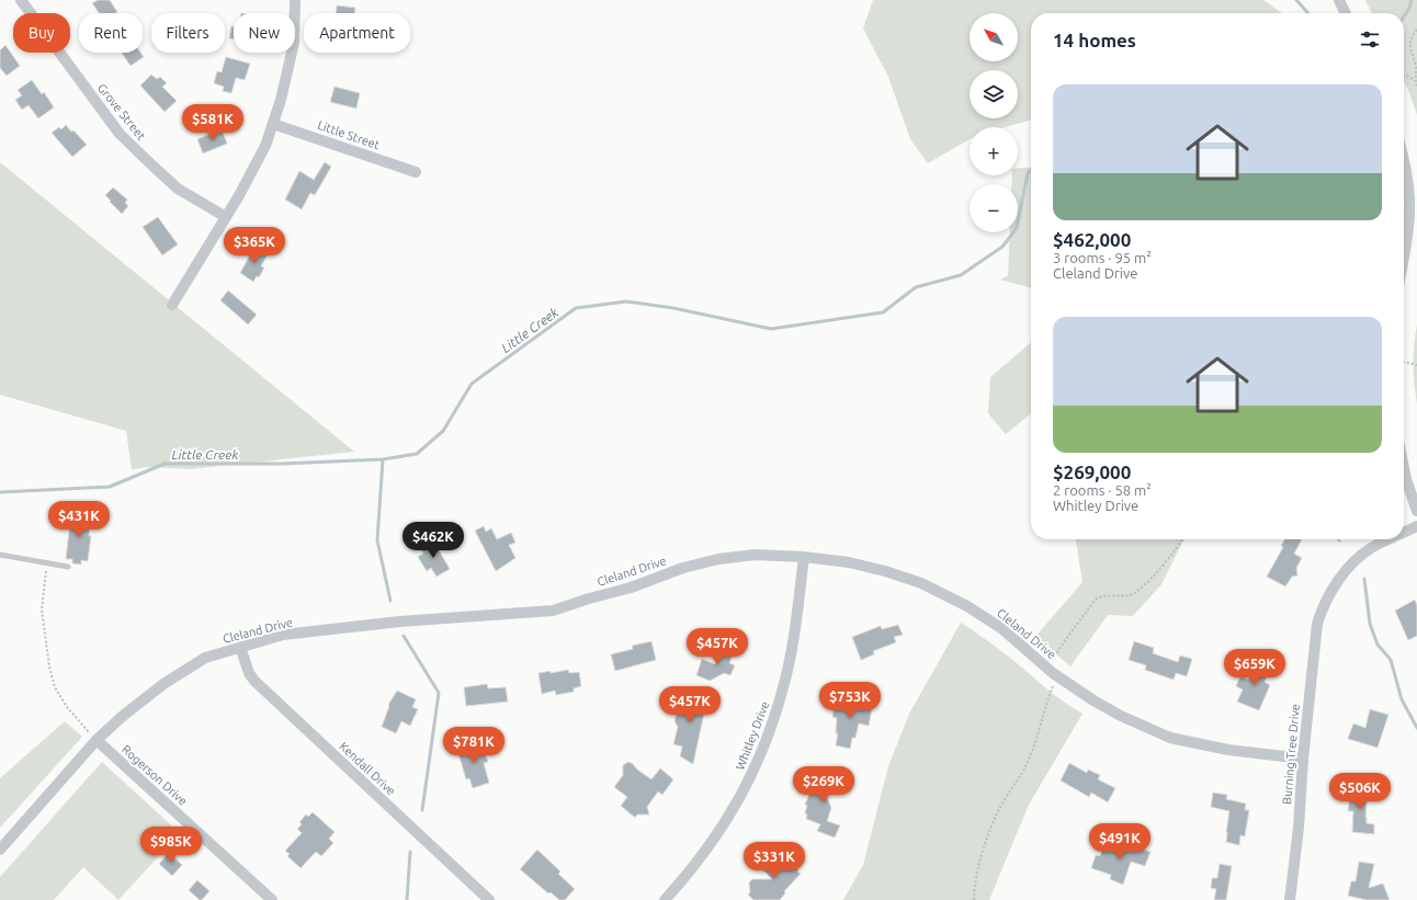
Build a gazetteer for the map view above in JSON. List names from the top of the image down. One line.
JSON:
{"streets":{"street":["Grove Street","Little Street","Cleland Drive","Whitley Drive","Burning Tree Drive","Kendall Drive","Rogerson Drive"]},"crossings":[["Cleland Drive","Whitley Drive"],["Cleland Drive","Burning Tree Drive"],["Cleland Drive","Kendall Drive"],["Cleland Drive","Rogerson Drive"]],"water":["Little Creek"],"north":"top left","page":{"map_buttons":["+","−"],"chip":["Buy","Rent","Filters","New","Apartment"],"heading":"14 homes","list":[{"name":"$462,000","note":"3 rooms · 95 m² · Cleland Drive"},{"name":"$269,000","note":"2 rooms · 58 m² · Whitley Drive"}],"price":["$581K","$365K","$431K","$462K","$457K","$659K","$753K","$457K","$781K","$269K","$506K","$491K","$985K","$331K"]}}
